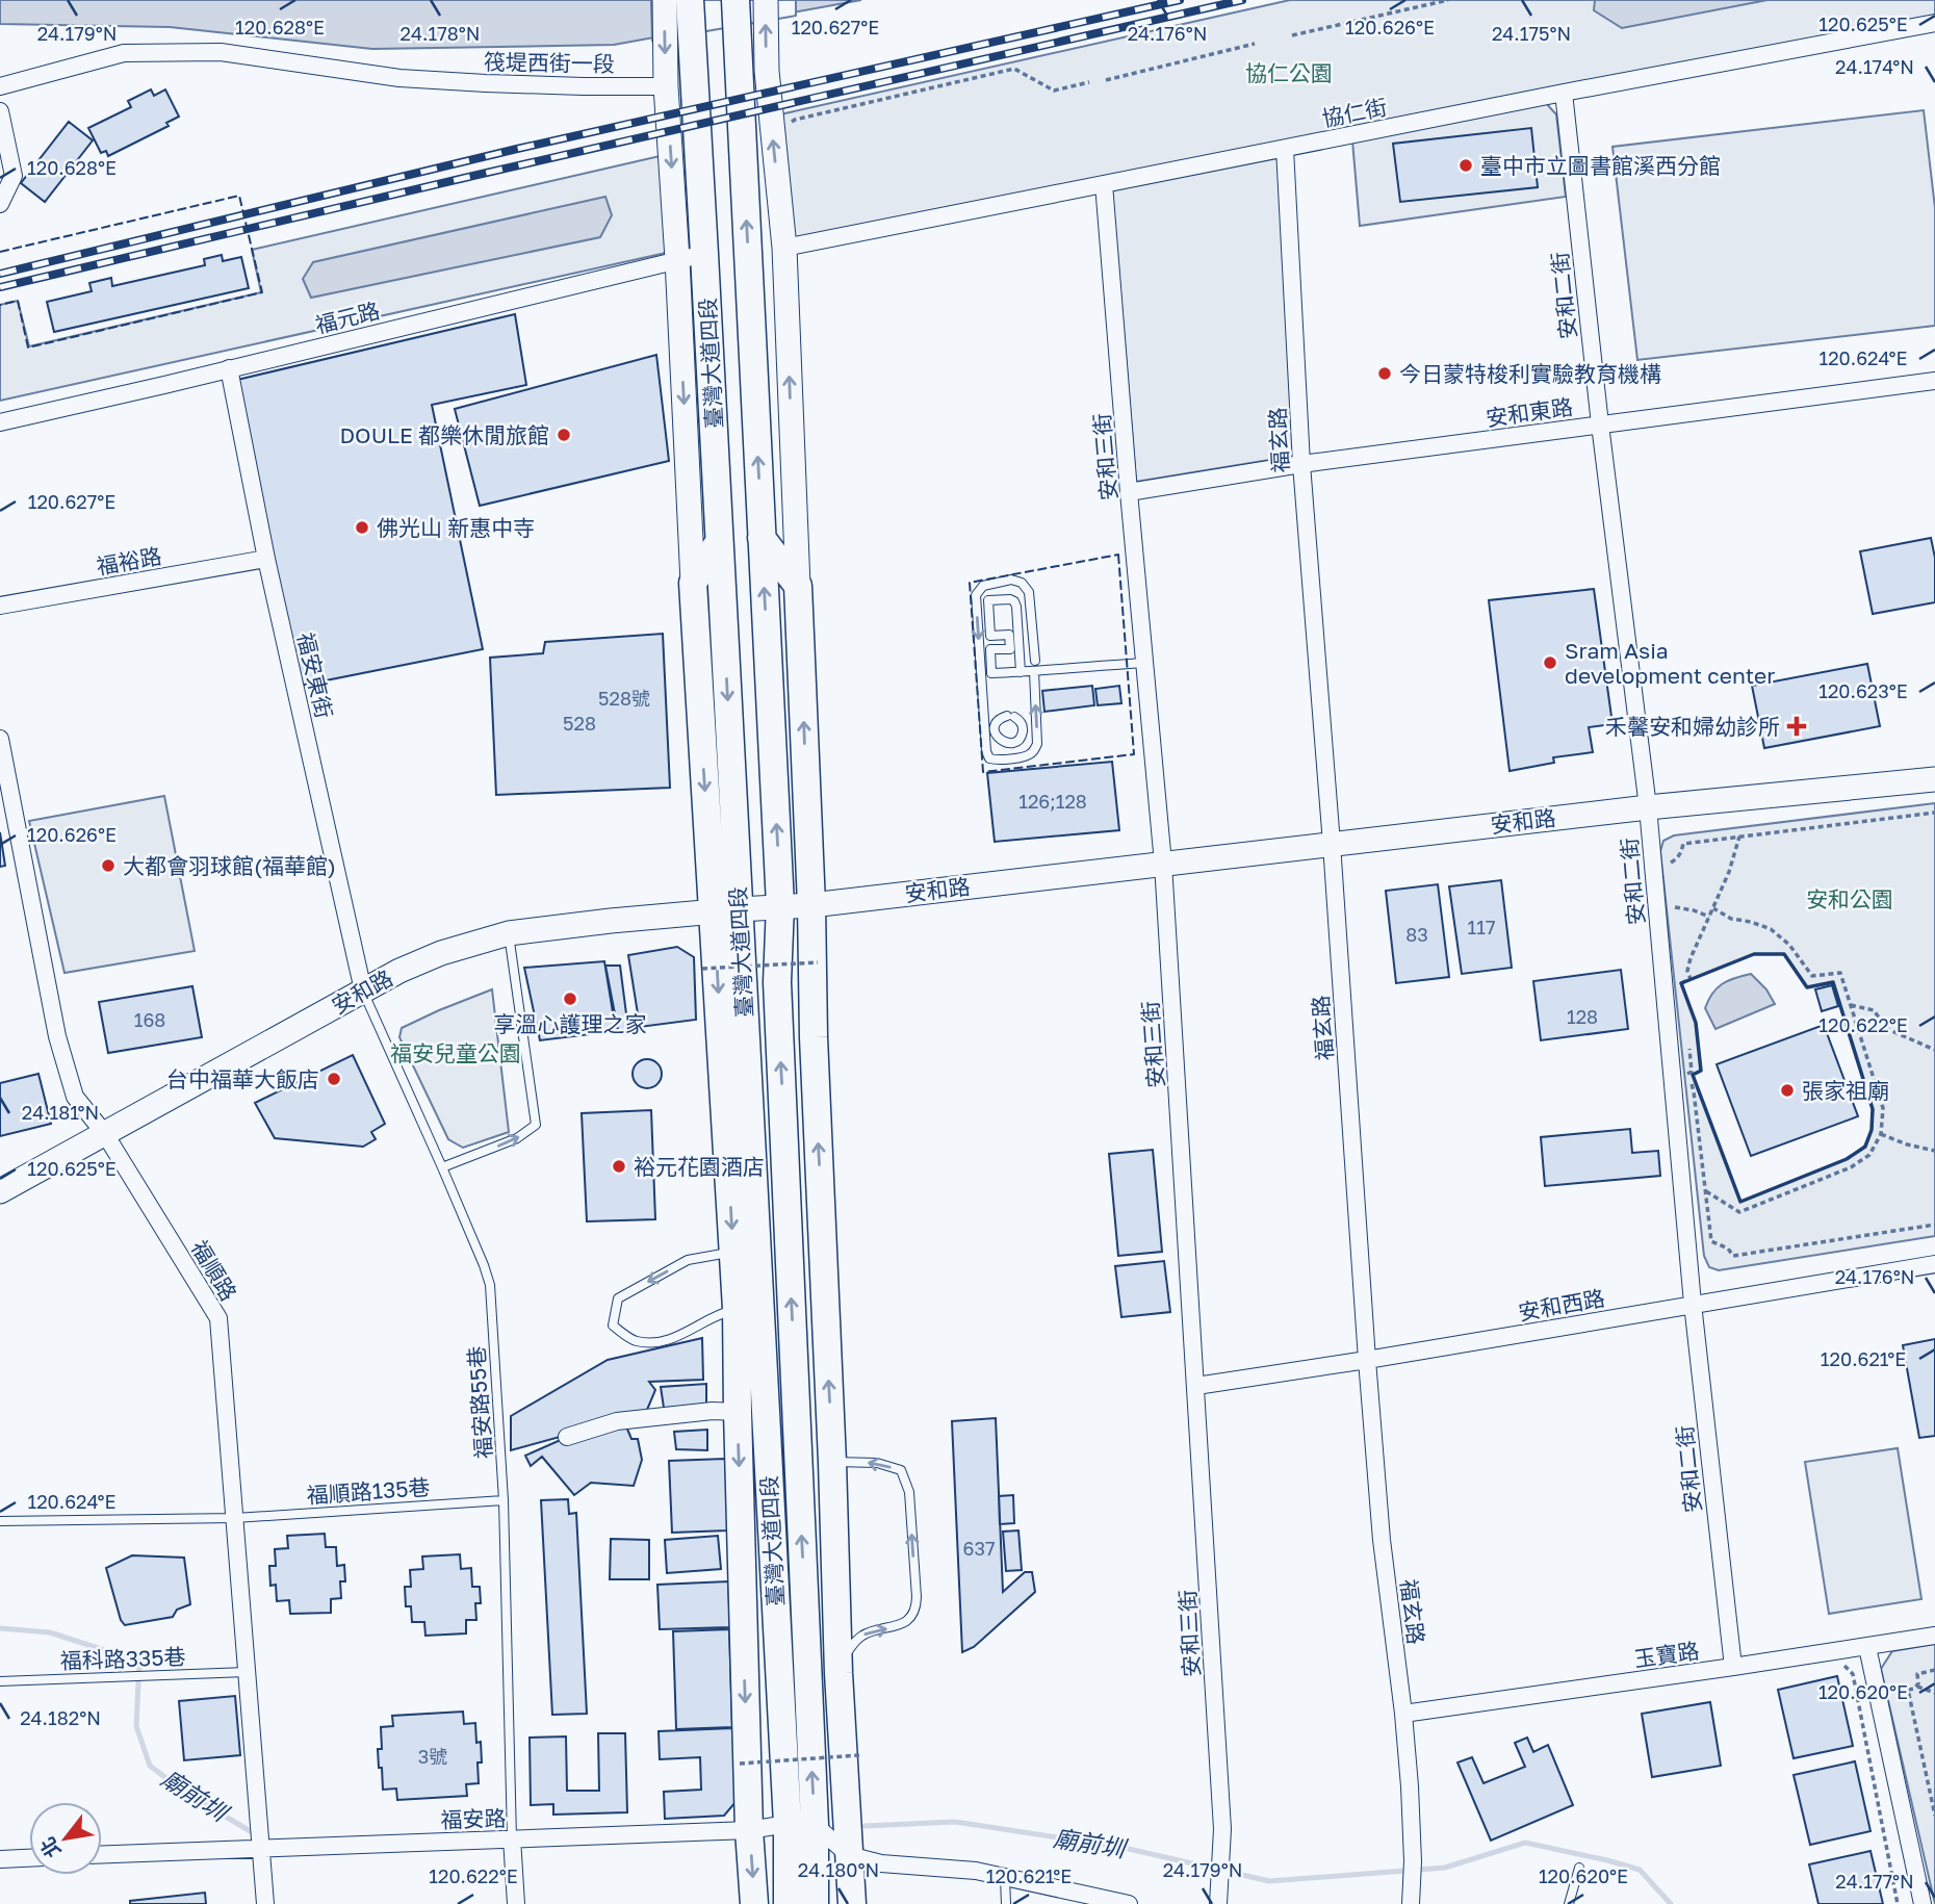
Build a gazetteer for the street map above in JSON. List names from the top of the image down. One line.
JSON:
{"streets":{"main road":["臺灣大道四段","安和路"],"street":["筏堤西街一段","協仁街","安和二街","福元路","安和東路","福玄路","安和三街","福裕路","福安東街","福順路","安和西路","玉寶路","福安路"],"lane":["福安路55巷","福順路135巷","福科路335巷"]},"crossings":[["筏堤西街一段","臺灣大道四段"],["協仁街","安和二街"],["協仁街","福玄路"],["協仁街","安和三街"],["安和二街","安和東路"],["安和二街","安和路"],["安和二街","安和西路"],["安和二街","玉寶路"],["福元路","臺灣大道四段"],["福元路","福安東街"],["臺灣大道四段","安和路"],["臺灣大道四段","福安路"],["安和東路","福玄路"],["安和東路","安和三街"],["福玄路","安和路"],["福玄路","安和西路"],["福玄路","玉寶路"],["安和三街","安和路"],["安和三街","安和西路"],["福裕路","福安東街"],["福安東街","安和路"],["福安東街","福安路55巷"],["安和路","福順路"],["安和路","福安路55巷"],["福順路","福順路135巷"],["福順路","福科路335巷"],["福順路","福安路"],["福安路55巷","福順路135巷"],["福安路55巷","福安路"]],"water":["廟前圳"],"parks":["協仁公園","安和公園","福安兒童公園"],"places":{"other":["臺中市立圖書館溪西分館","今日蒙特梭利實驗教育機構","DOULE 都樂休閒旅館","佛光山 新惠中寺","Sram Asia development center","大都會羽球館(福華館)","享溫心護理之家","台中福華大飯店","張家祖廟","裕元花園酒店"],"health":["禾馨安和婦幼診所"]},"house_numbers":["528號","528","126;128","117","83","128","168","637","3號"],"north":"bottom left","coordinates":["120.625°E","120.628°E","120.627°E","120.626°E","24.178°N","24.179°N","24.176°N","24.175°N","24.174°N","120.624°E","120.623°E","120.622°E","24.181°N","120.621°E","120.620°E","24.182°N","24.180°N","24.177°N"]}
